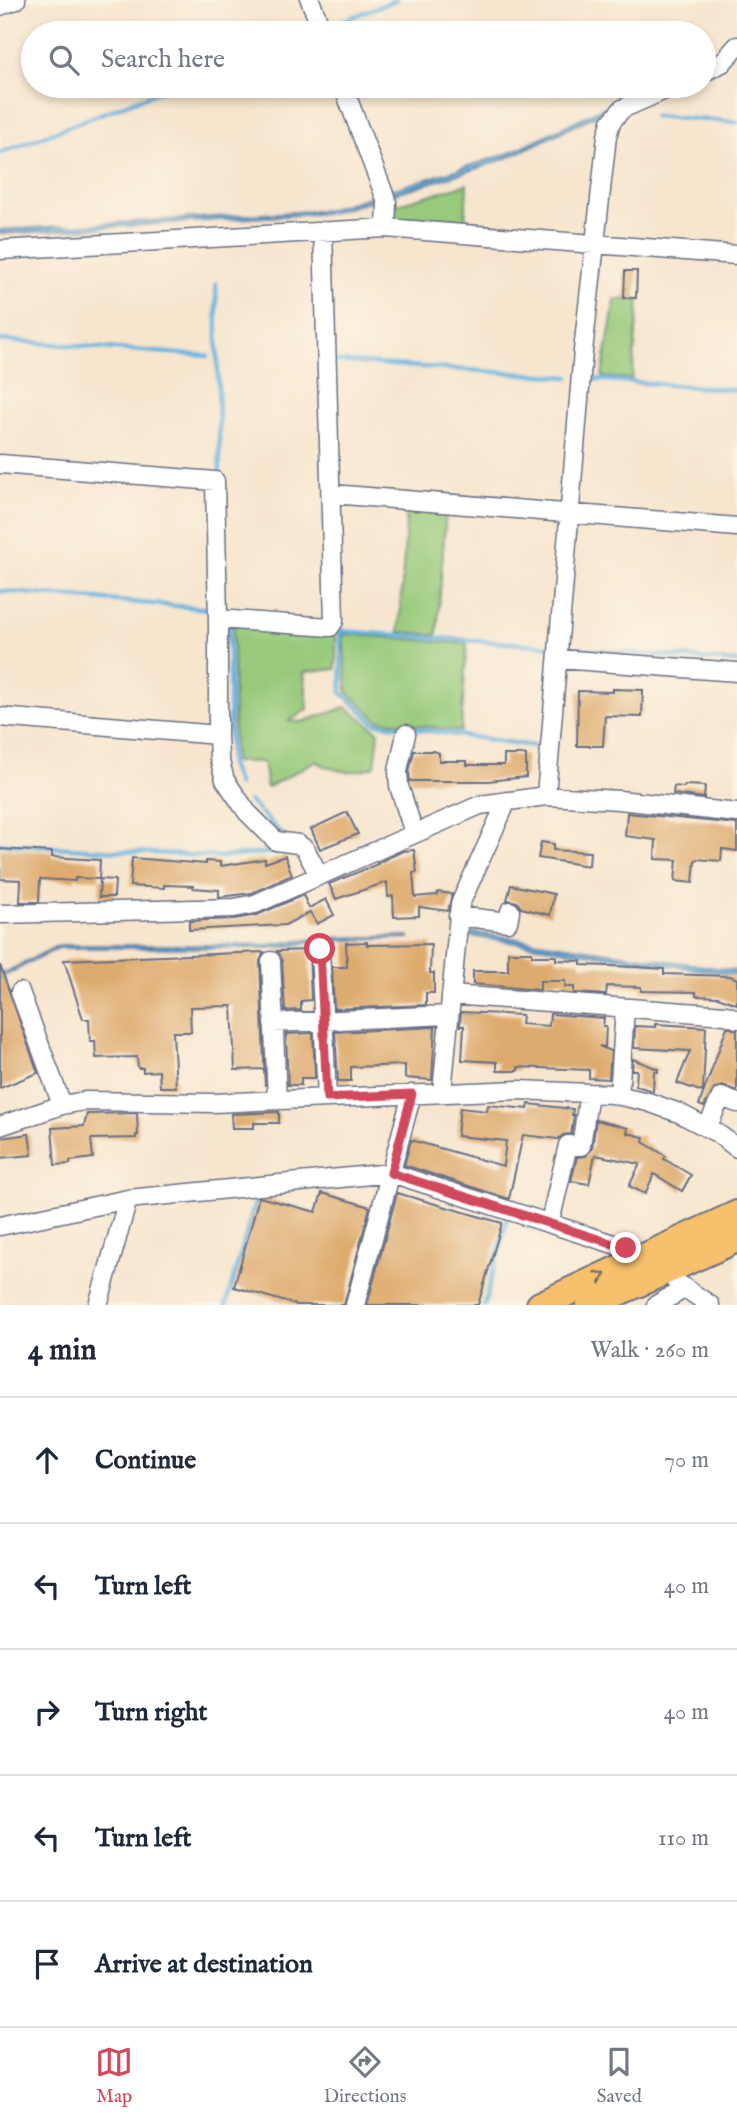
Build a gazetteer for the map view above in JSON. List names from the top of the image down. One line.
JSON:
{"page":{"search":"Search here","heading":["4 min","Walk · 260 m"],"list":[["Continue","70 m"],["Turn left","40 m"],["Turn right","40 m"],["Turn left","110 m"],"Arrive at destination"],"nav":["Map","Directions","Saved"]}}
